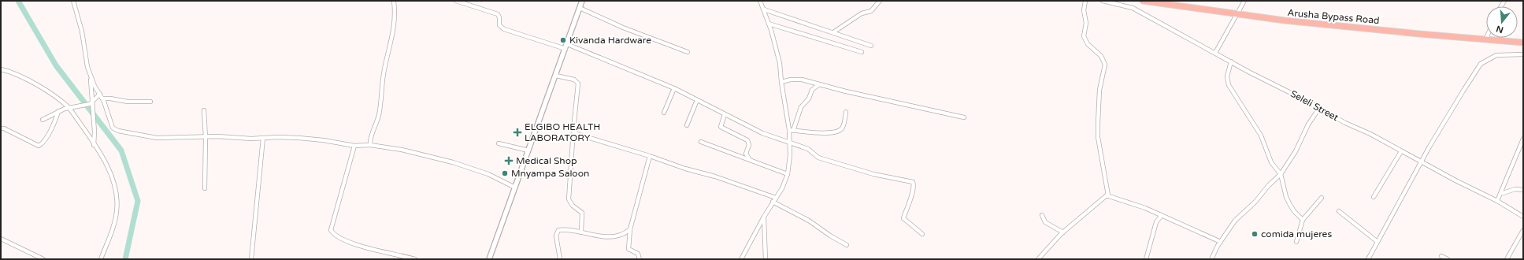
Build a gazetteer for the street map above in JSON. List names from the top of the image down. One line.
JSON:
{"streets":{"main road":["Arusha Bypass Road"],"street":["Seleli Street"]},"places":{"other":["Kivanda Hardware","Mnyampa Saloon","comida mujeres"],"health":["ELGIBO HEALTH LABORATORY","Medical Shop"]},"north":"bottom"}
